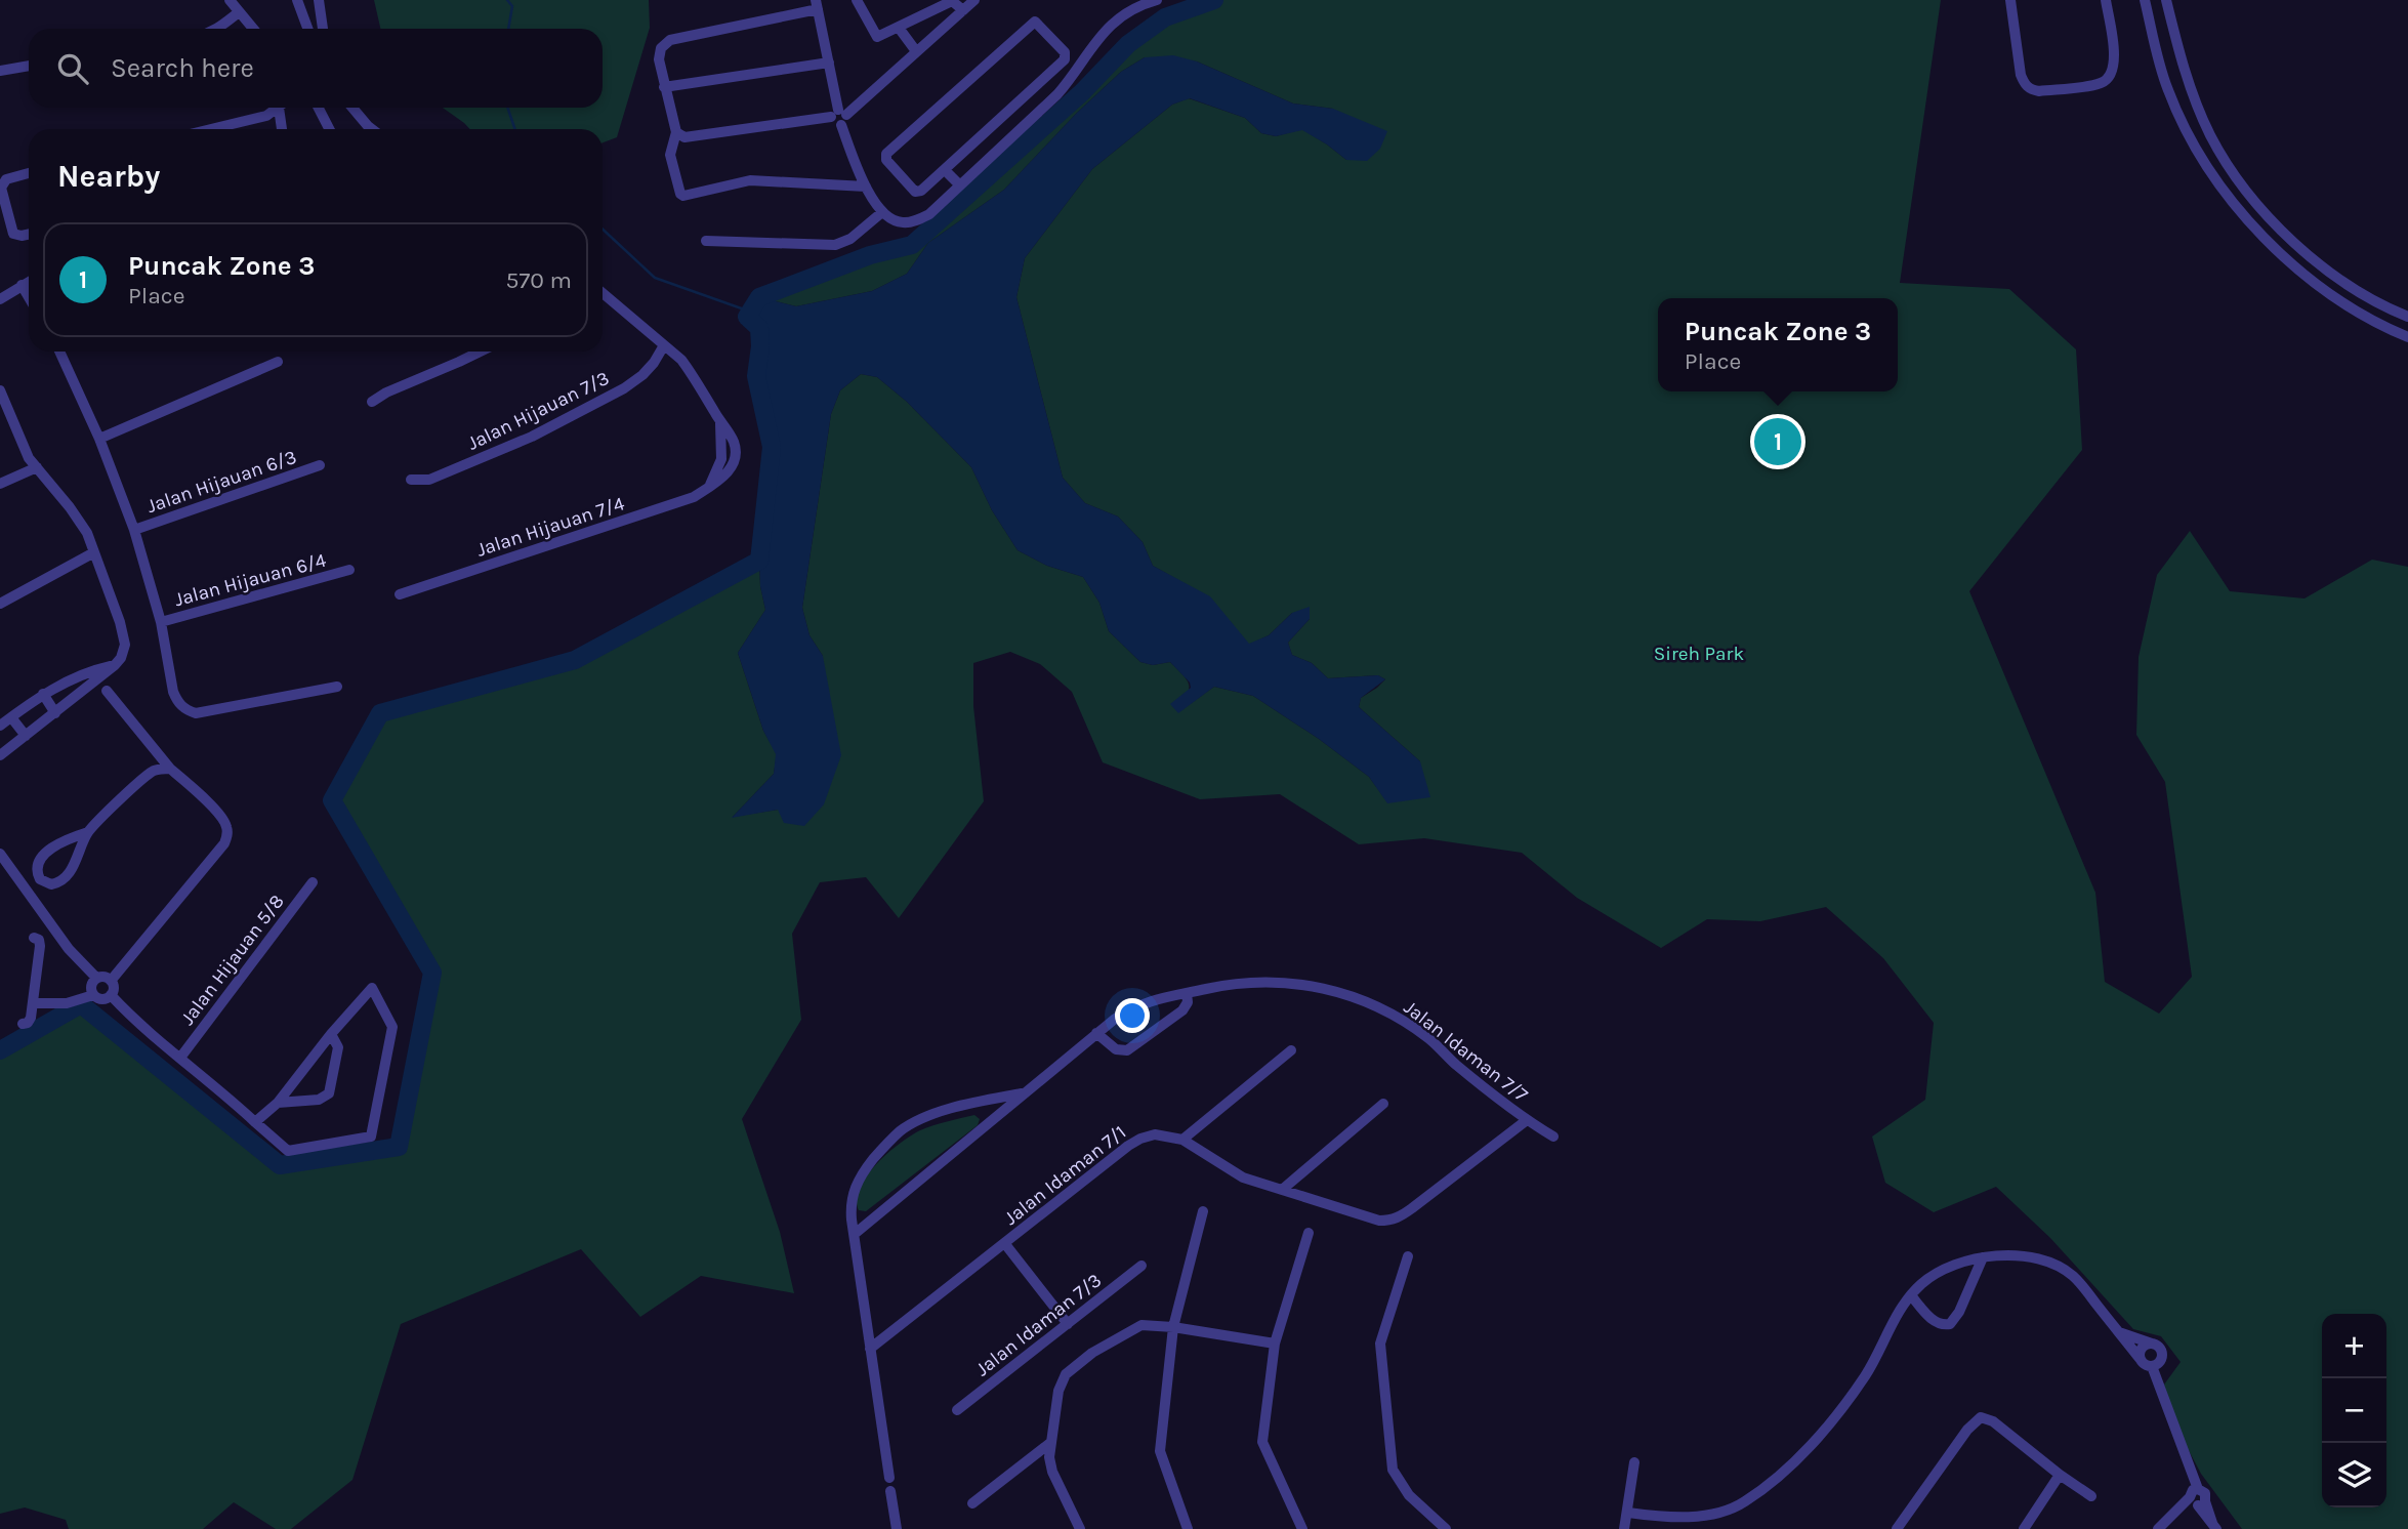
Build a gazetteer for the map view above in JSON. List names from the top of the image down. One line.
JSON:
{"streets":{"street":["Jalan Hijauan 7/3","Jalan Hijauan 6/3","Jalan Hijauan 7/4","Jalan Hijauan 6/4","Jalan Hijauan 5/8","Jalan Idaman 7/7","Jalan Idaman 7/1","Jalan Idaman 7/3"]},"crossings":[["Jalan Hijauan 7/3","Jalan Hijauan 7/4"],["Jalan Idaman 7/7","Jalan Idaman 7/1"]],"parks":["Sireh Park"],"page":{"search":"Search here","heading":"Nearby","list":[{"mark":"1","name":"Puncak Zone 3","note":"Place","value":"570 m"}],"popup":["Puncak Zone 3","Place"],"pins":"1","map_buttons":["+","−"]}}
